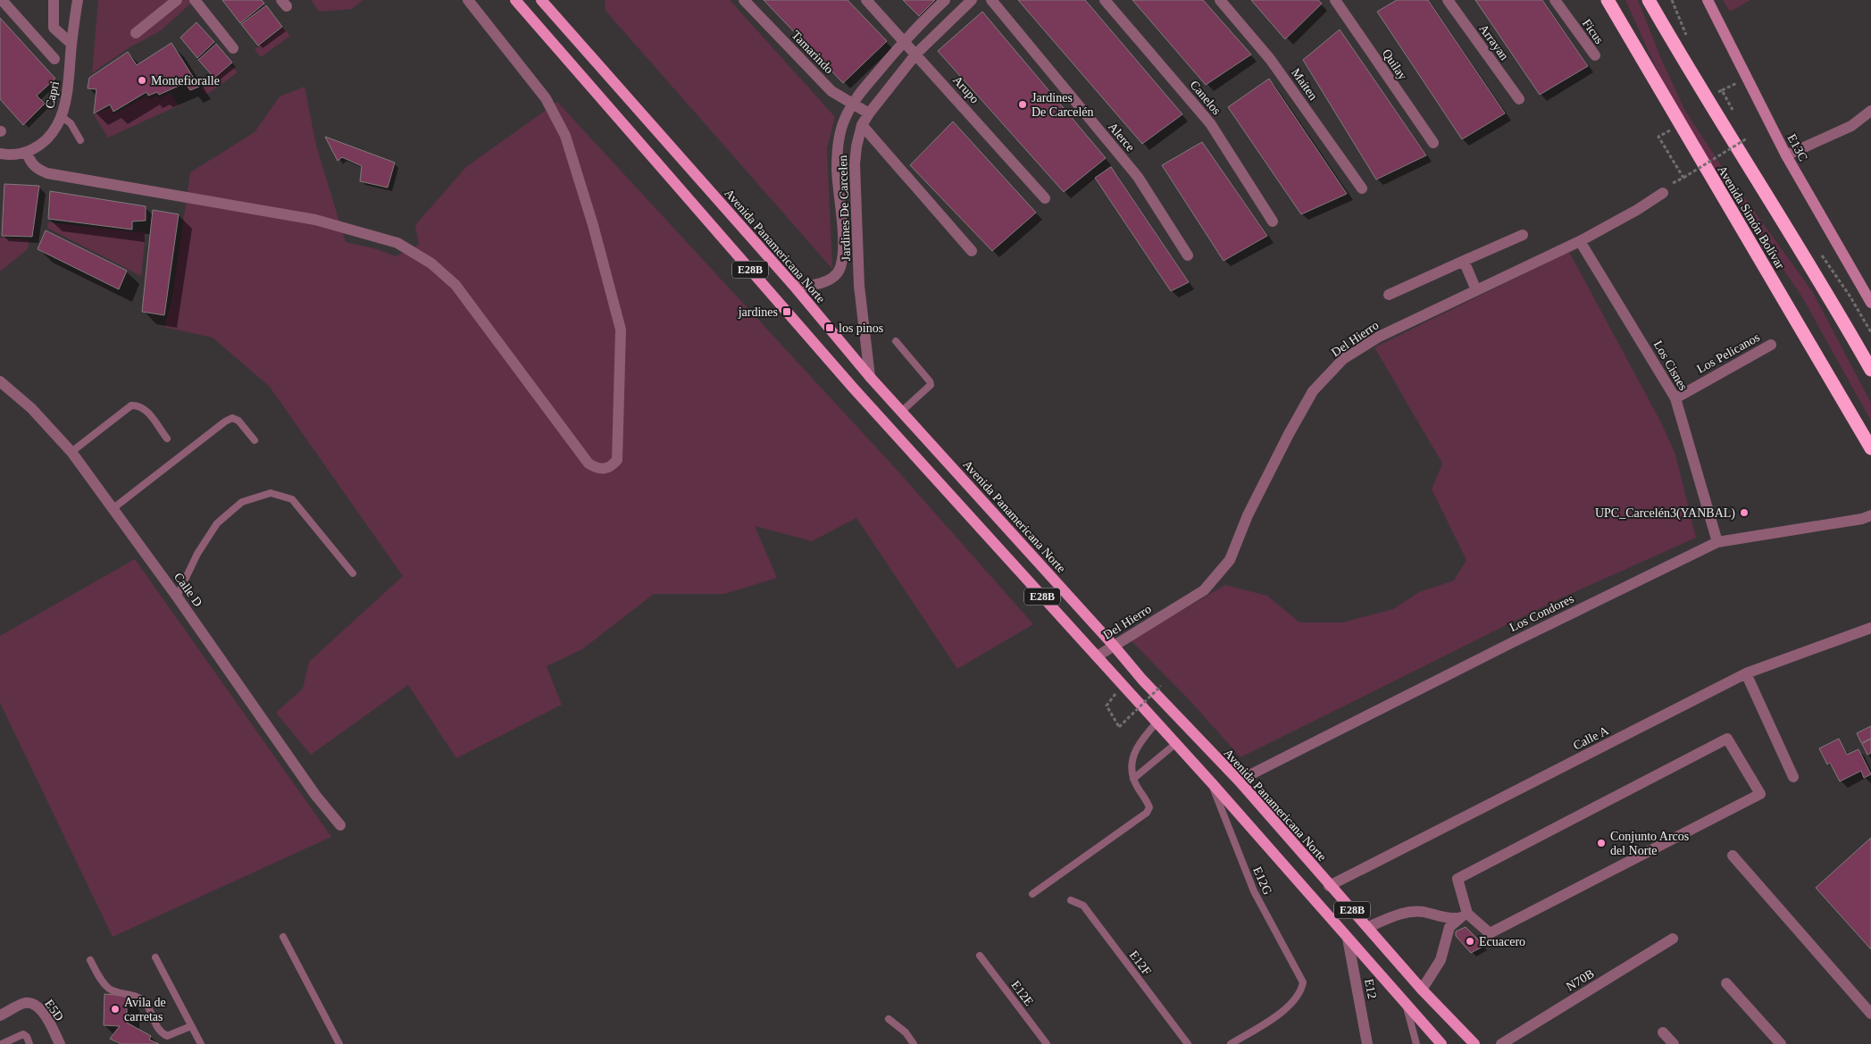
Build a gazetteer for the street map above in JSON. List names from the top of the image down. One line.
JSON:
{"streets":{"highway":["Avenida Simón Bolívar"],"main road":["Avenida Panamericana Norte","E28B"],"street":["Ficus","Arrayan","Tamarindo","Quilay","Maiten","Arupo","Capri","Canelos","Alerce","E13C","Jardines De Carcelen","Del Hierro","Los Pelicanos","Los Cisnes","Calle D","Los Condores","Calle A","N70B","E12","E5D"],"lane":["E12G","E12F","E12E"]},"crossings":[["Tamarindo","Jardines De Carcelen"],["Arupo","Jardines De Carcelen"],["Jardines De Carcelen","Avenida Panamericana Norte"],["Avenida Panamericana Norte","Del Hierro"],["Avenida Panamericana Norte","Los Condores"],["Avenida Panamericana Norte","Calle A"],["E28B","Del Hierro"],["E28B","E12G"],["E28B","E12"],["Del Hierro","Los Cisnes"],["Los Pelicanos","Los Cisnes"],["Los Cisnes","Los Condores"]],"places":{"other":["Montefioralle","Jardines De Carcelén","UPC_Carcelén3(YANBAL)","Conjunto Arcos del Norte","Ecuacero","Avila de carretas"],"transit":["jardines","los pinos"]}}
